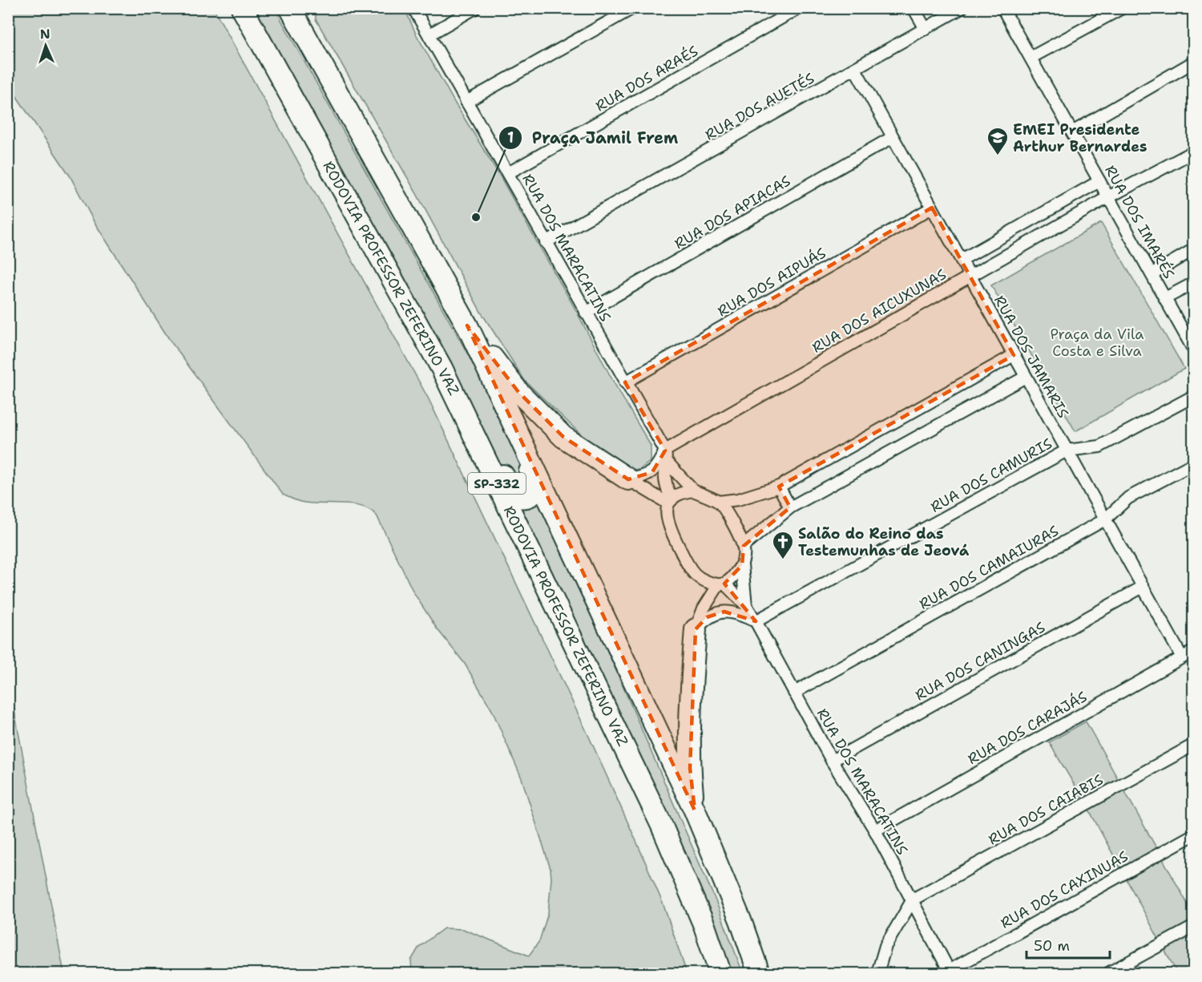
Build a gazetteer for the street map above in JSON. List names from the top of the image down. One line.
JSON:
{"streets":{"highway":["RODOVIA PROFESSOR ZEFERINO VAZ","SP-332"],"street":["RUA DOS ARAÉS","RUA DOS AUETÉS","RUA DOS APIACAS","RUA DOS IMARÉS","RUA DOS MARACATINS","RUA DOS AIPUÁS","RUA DOS AICUXUNAS","RUA DOS JAMARIS","RUA DOS CAMURIS","RUA DOS CAMAIURAS","RUA DOS CANINGAS","RUA DOS CARAJÁS","RUA DOS CAIABIS","RUA DOS CAXINUAS"]},"crossings":[["RUA DOS ARAÉS","RUA DOS MARACATINS"],["RUA DOS AUETÉS","RUA DOS MARACATINS"],["RUA DOS AUETÉS","RUA DOS JAMARIS"],["RUA DOS APIACAS","RUA DOS MARACATINS"],["RUA DOS APIACAS","RUA DOS JAMARIS"],["RUA DOS IMARÉS","RUA DOS AICUXUNAS"],["RUA DOS MARACATINS","RUA DOS AIPUÁS"],["RUA DOS MARACATINS","RUA DOS AICUXUNAS"],["RUA DOS MARACATINS","RUA DOS CAMURIS"],["RUA DOS MARACATINS","RUA DOS CAMAIURAS"],["RUA DOS MARACATINS","RUA DOS CANINGAS"],["RUA DOS MARACATINS","RUA DOS CARAJÁS"],["RUA DOS MARACATINS","RUA DOS CAIABIS"],["RUA DOS MARACATINS","RUA DOS CAXINUAS"],["RUA DOS AIPUÁS","RUA DOS JAMARIS"],["RUA DOS AICUXUNAS","RUA DOS JAMARIS"],["RUA DOS JAMARIS","RUA DOS CAMURIS"],["RUA DOS JAMARIS","RUA DOS CAMAIURAS"],["RUA DOS JAMARIS","RUA DOS CANINGAS"],["RUA DOS JAMARIS","RUA DOS CARAJÁS"]],"parks":["Praça da Vila Costa e Silva"],"places":{"school or university":["EMEI Presidente Arthur Bernardes"],"other":["Praça Jamil Frem"],"church":["Salão do Reino das Testemunhas de Jeová"]},"scale_bar":"50 m","north":"top"}
